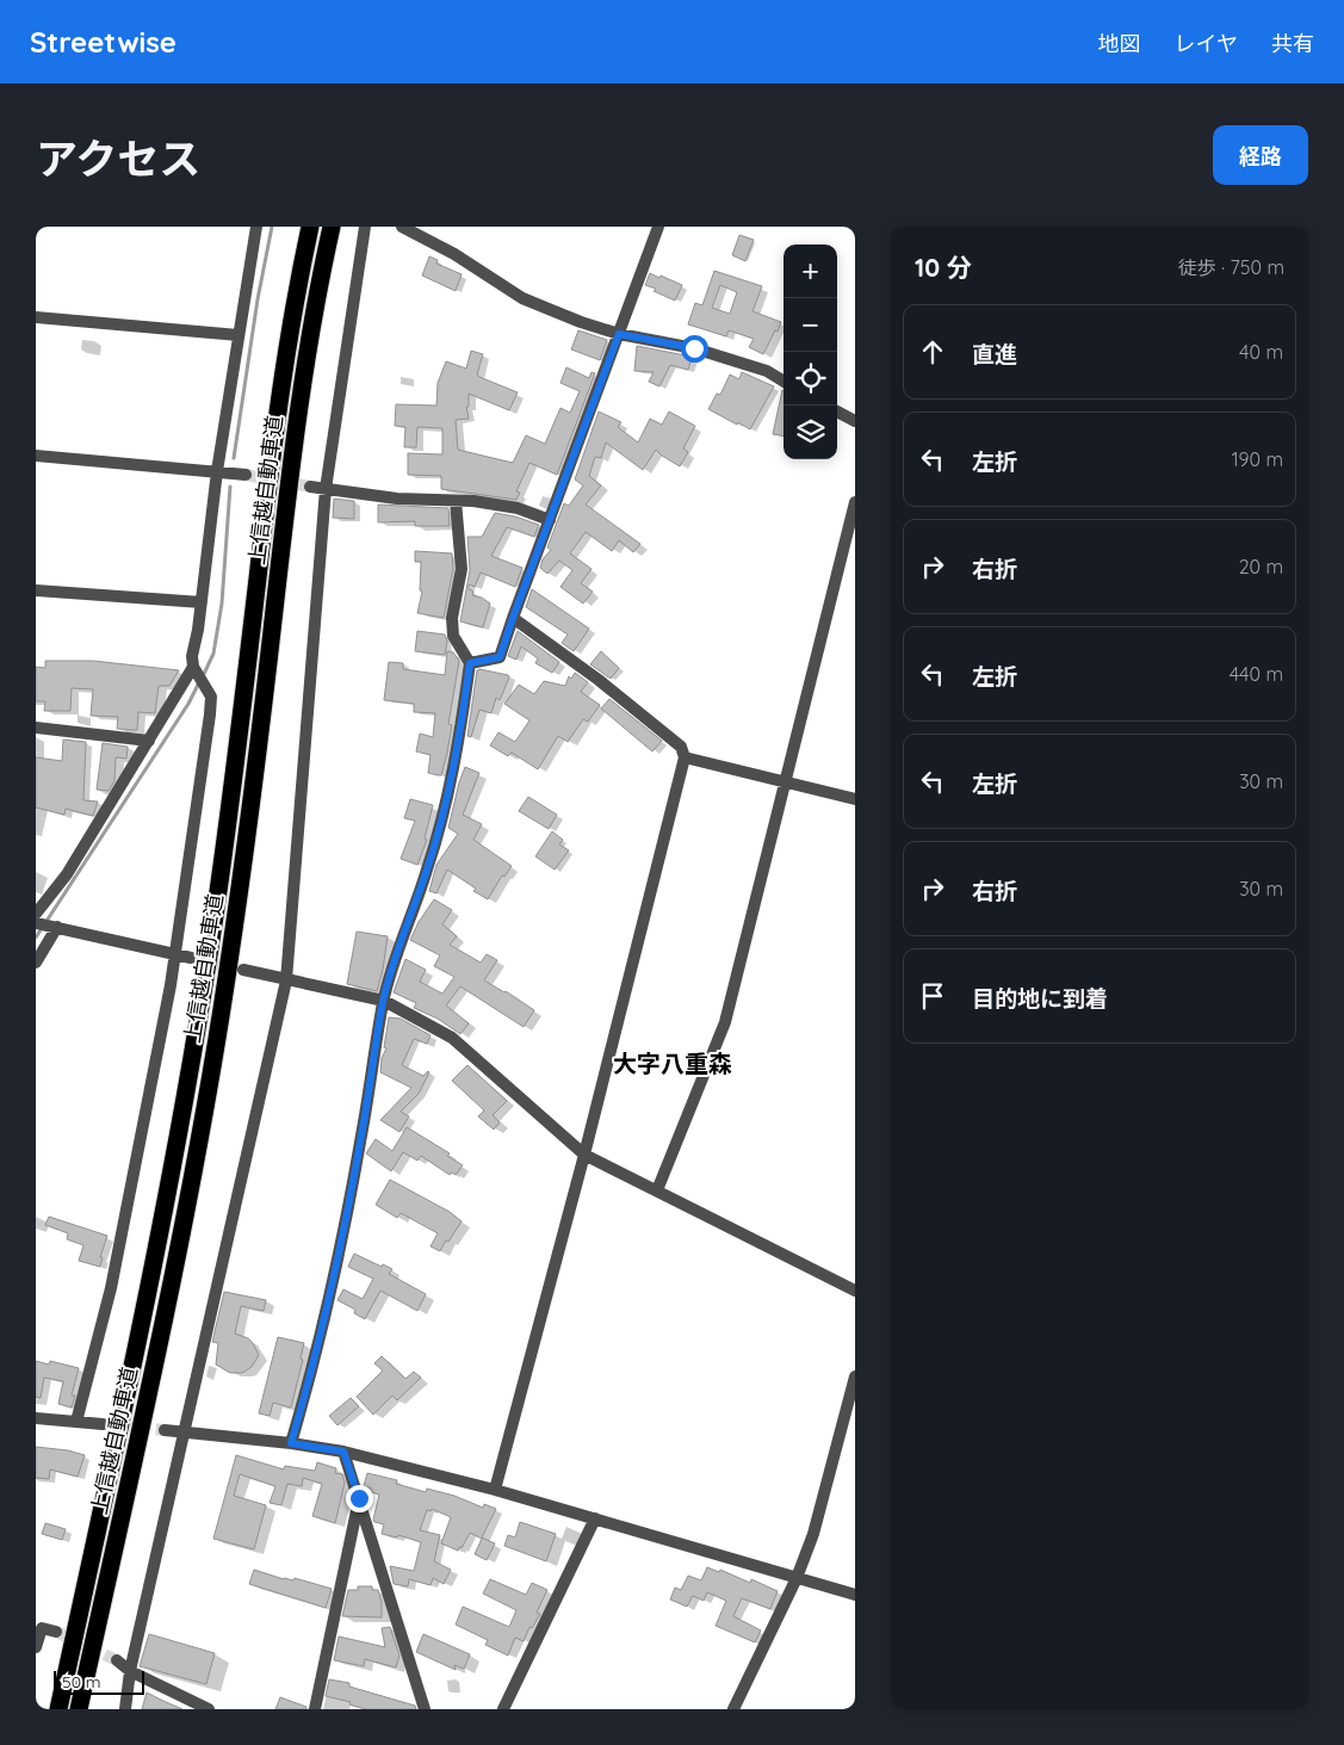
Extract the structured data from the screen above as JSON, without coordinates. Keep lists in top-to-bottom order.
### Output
{
  "streets": {
    "highway": ["上信越自動車道"]
  },
  "districts": ["大字八重森"],
  "scale_bar": "50 m",
  "page": {
    "header": "Streetwise",
    "nav": ["地図", "レイヤ", "共有"],
    "title": "アクセス",
    "buttons": "経路",
    "heading": ["10 分", "徒歩 · 750 m"],
    "map_buttons": ["+", "−"],
    "list": [
      ["直進", "40 m"],
      ["左折", "190 m"],
      ["右折", "20 m"],
      ["左折", "440 m"],
      ["左折", "30 m"],
      ["右折", "30 m"],
      "目的地に到着"
    ],
    "scale": "50 m"
  }
}
